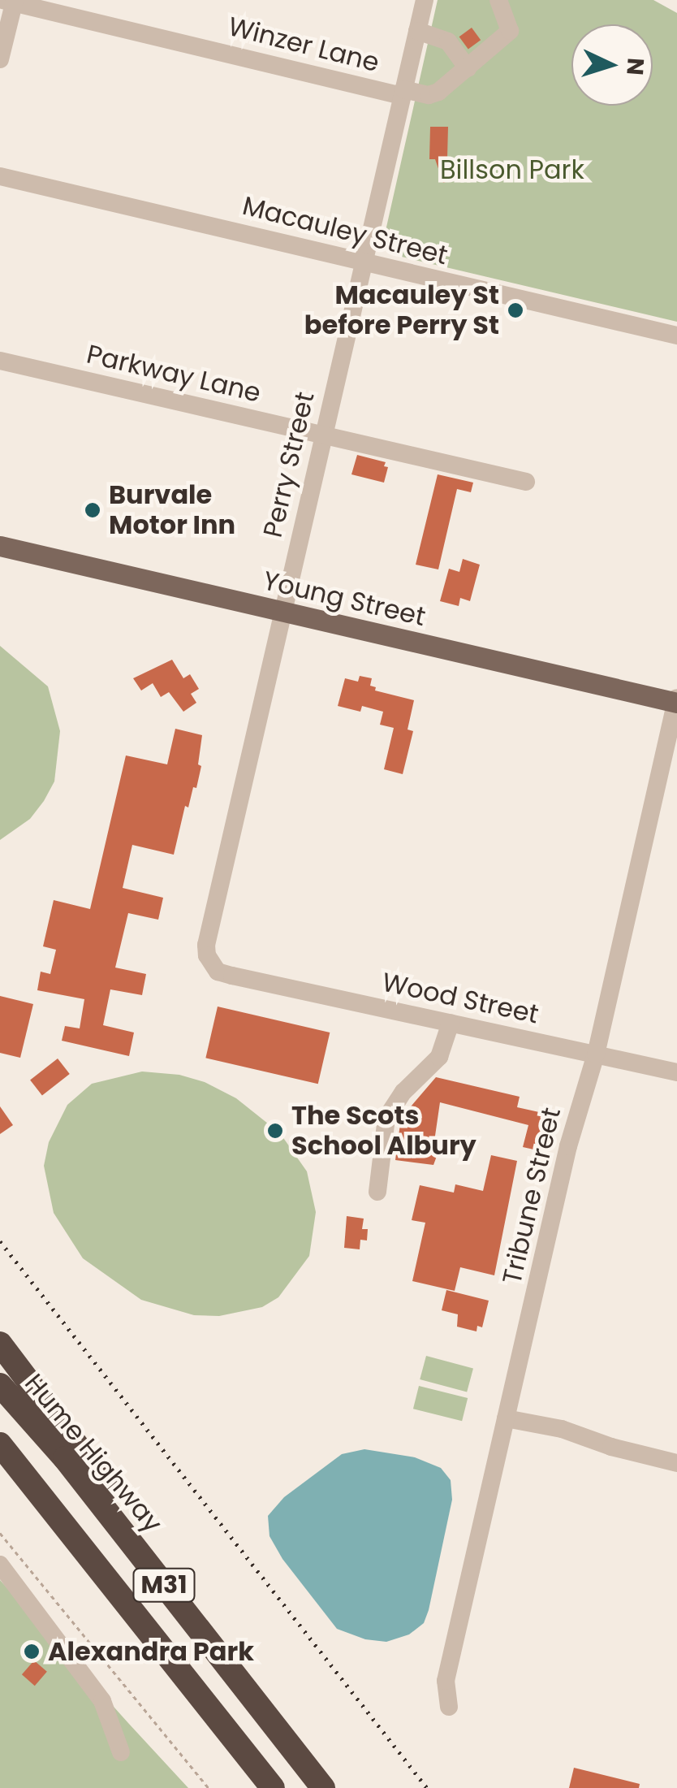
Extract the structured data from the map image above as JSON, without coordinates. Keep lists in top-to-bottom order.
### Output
{
  "streets": {
    "highway": ["Hume Highway", "M31"],
    "main road": ["Young Street"],
    "street": [
      "Winzer Lane",
      "Macauley Street",
      "Parkway Lane",
      "Perry Street",
      "Wood Street",
      "Tribune Street"
    ]
  },
  "crossings": [
    ["Winzer Lane", "Perry Street"],
    ["Macauley Street", "Perry Street"],
    ["Parkway Lane", "Perry Street"],
    ["Perry Street", "Young Street"],
    ["Perry Street", "Wood Street"],
    ["Young Street", "Tribune Street"],
    ["Wood Street", "Tribune Street"]
  ],
  "parks": ["Billson Park"],
  "places": [
    "Macauley St before Perry St",
    "Burvale Motor Inn",
    "The Scots School Albury",
    "Alexandra Park"
  ],
  "north": "right"
}
